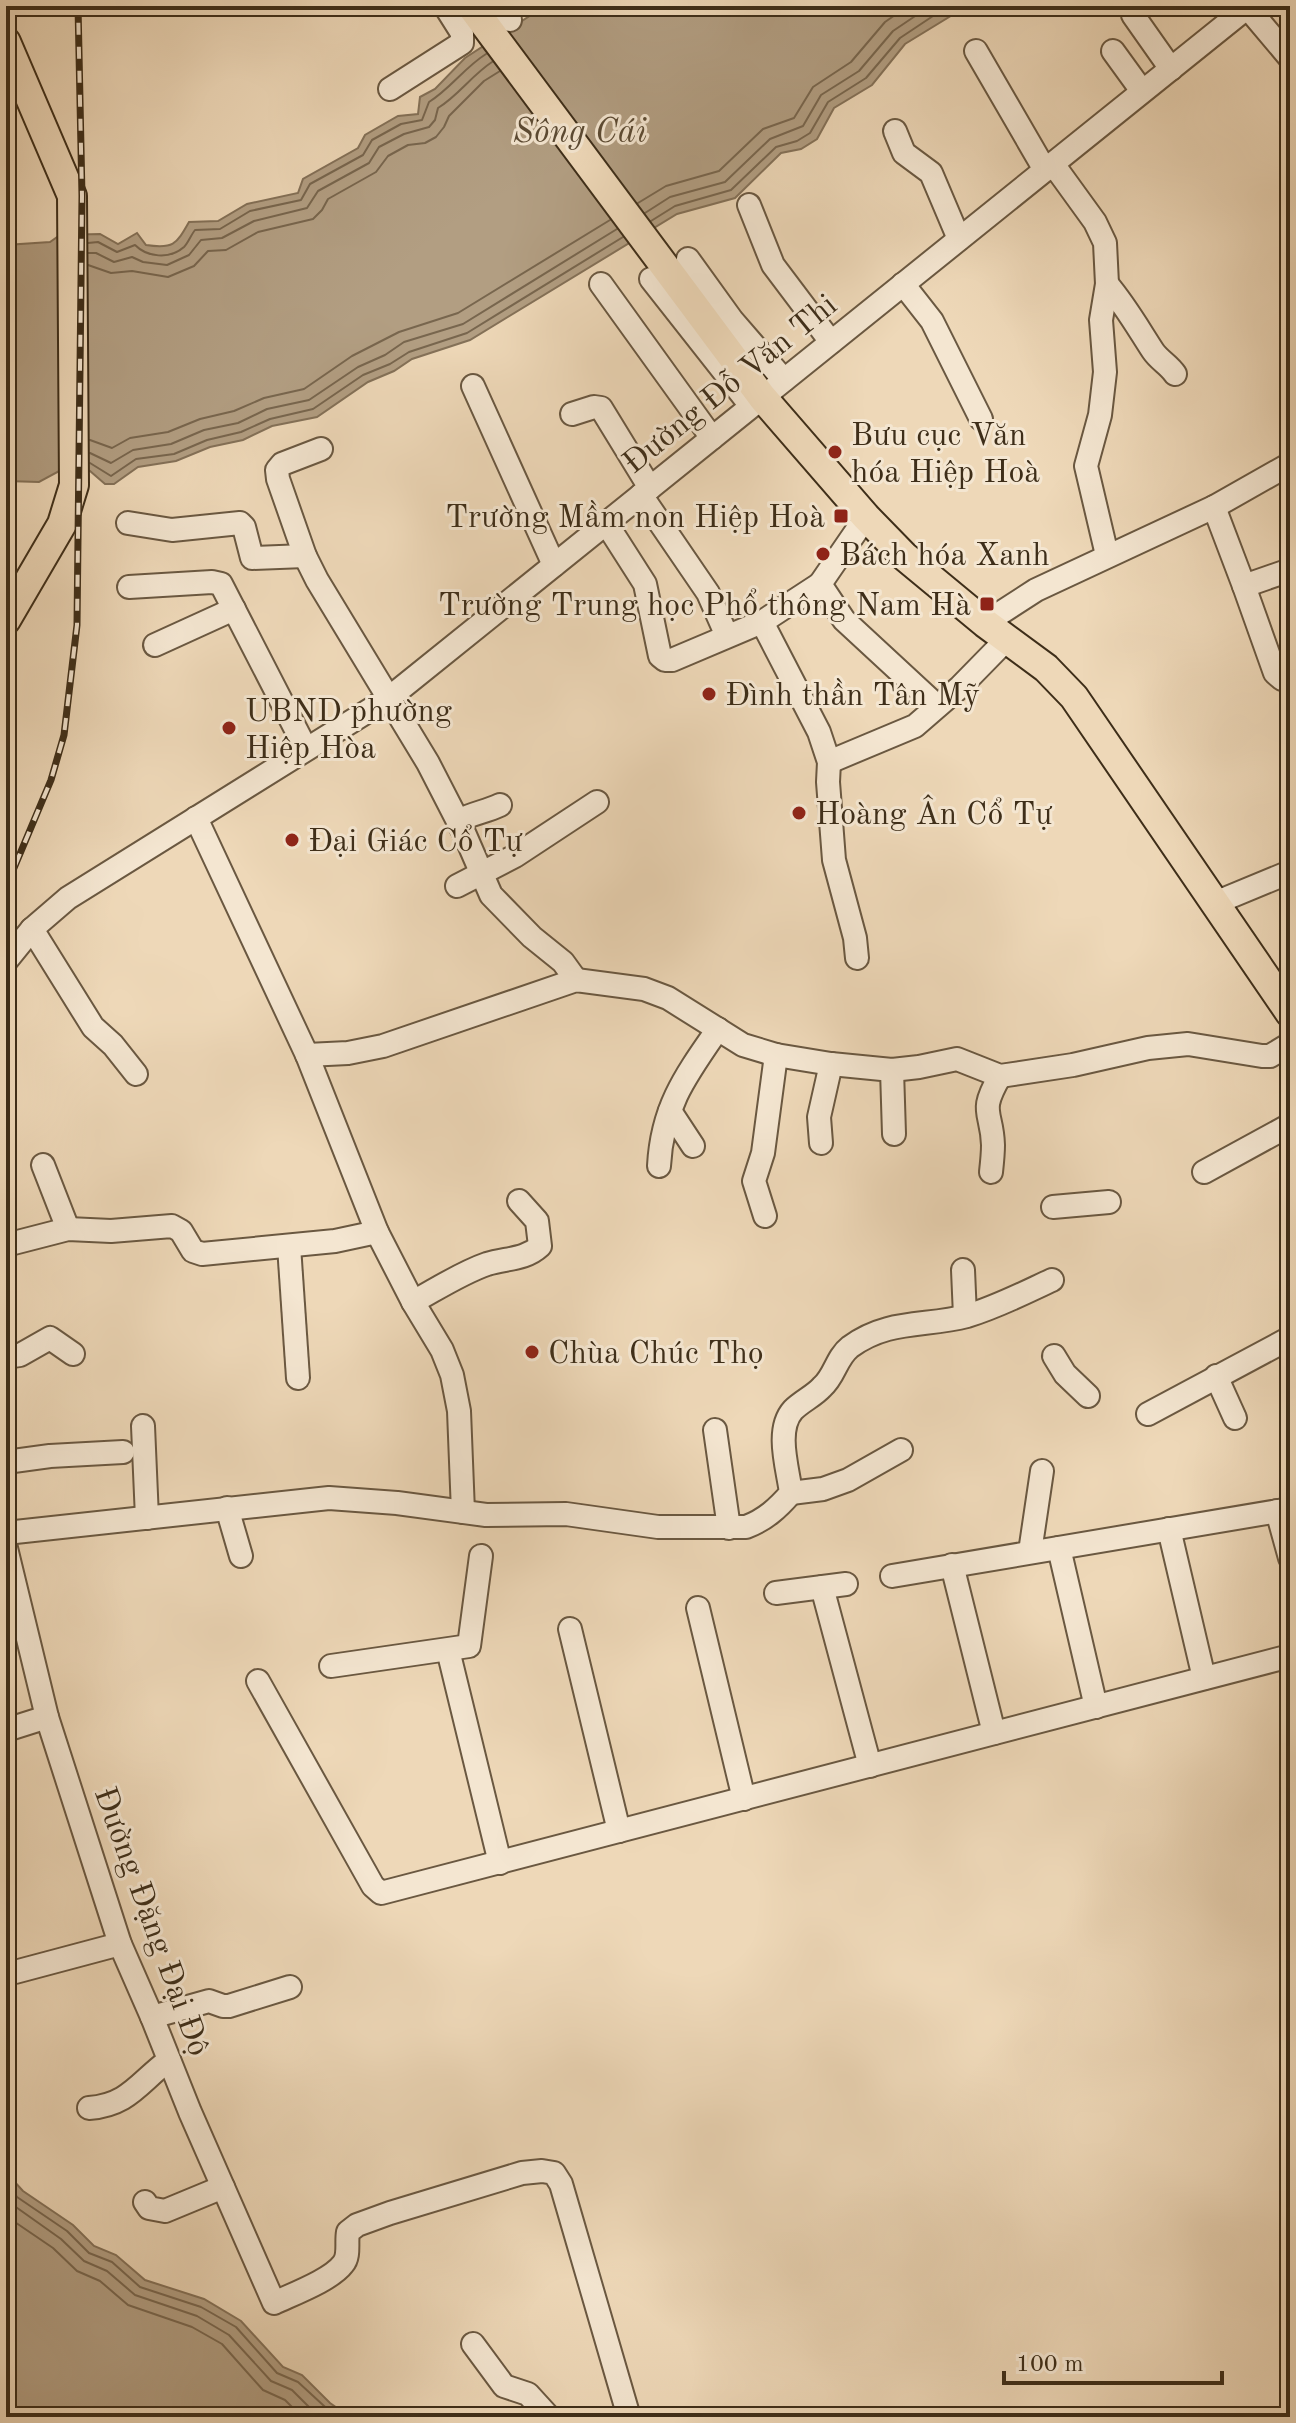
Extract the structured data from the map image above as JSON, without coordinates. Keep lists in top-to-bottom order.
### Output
{
  "streets": {
    "street": ["Đường Đỗ Văn Thi", "Đường Đặng Đại Độ"]
  },
  "water": ["Sông Cái"],
  "places": {
    "other": [
      "Bưu cục Văn hóa Hiệp Hoà",
      "Bách hóa Xanh",
      "Đình thần Tân Mỹ",
      "UBND phường Hiệp Hòa",
      "Hoàng Ân Cổ Tự",
      "Đại Giác Cổ Tự",
      "Chùa Chúc Thọ"
    ],
    "transit": ["Trường Mầm non Hiệp Hoà", "Trường Trung học Phổ thông Nam Hà"]
  },
  "scale_bar": "100 m"
}
